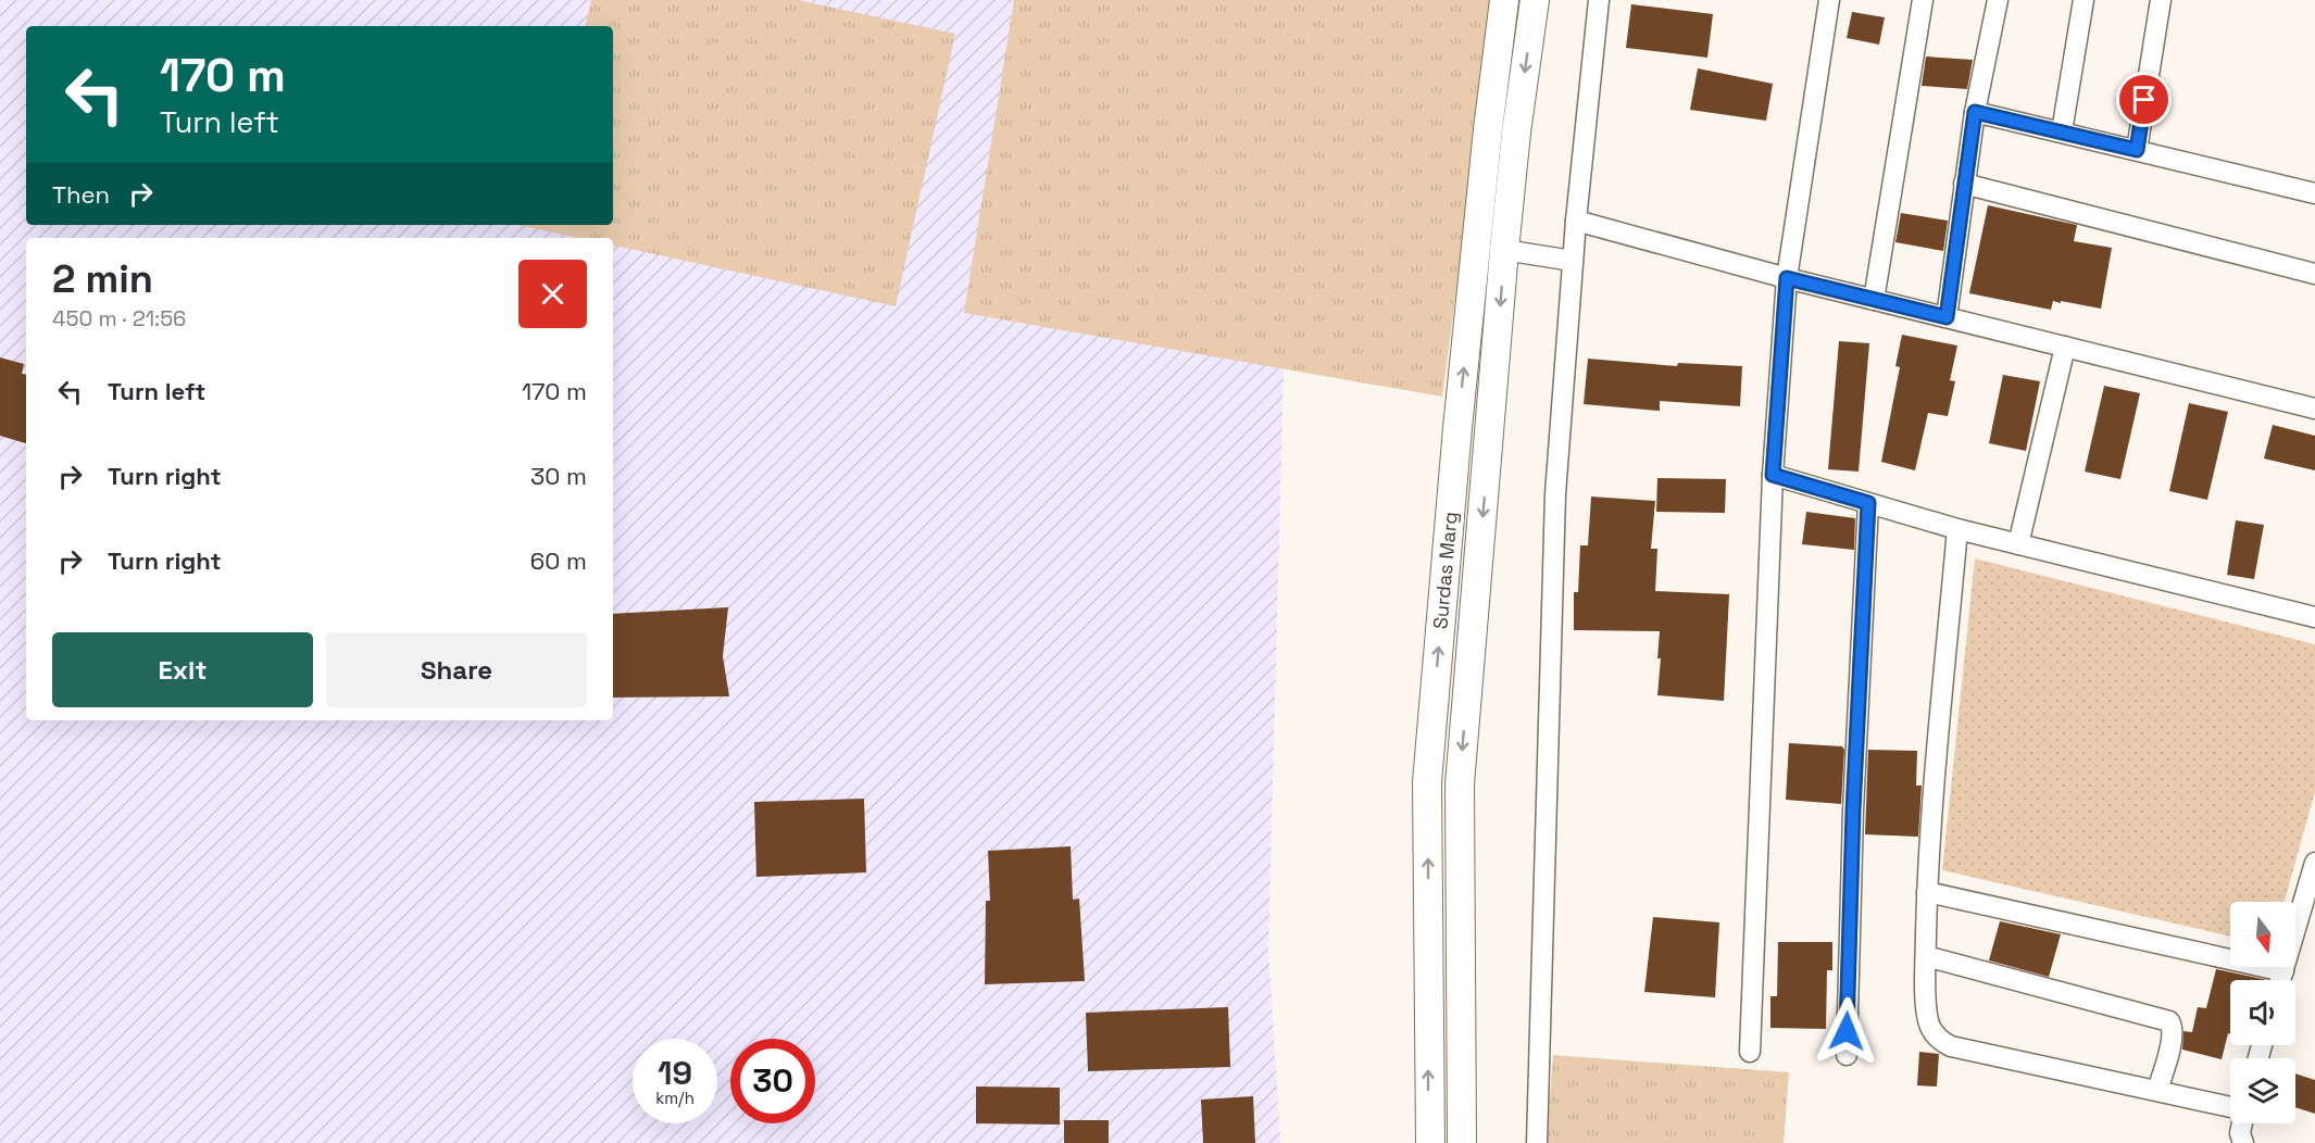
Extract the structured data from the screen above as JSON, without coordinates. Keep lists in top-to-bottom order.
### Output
{
  "streets": {
    "main road": ["Surdas Marg"]
  },
  "north": "bottom",
  "page": {
    "turn": ["170 m", "Turn left"],
    "then": "Then",
    "heading": ["2 min", "450 m · 21:56"],
    "list": [
      {
        "name": "Turn left",
        "value": "170 m"
      },
      {
        "name": "Turn right",
        "value": "30 m"
      },
      {
        "name": "Turn right",
        "value": "60 m"
      }
    ],
    "buttons": ["Exit", "Share"],
    "speed": "19 km/h",
    "limit": "30"
  }
}
